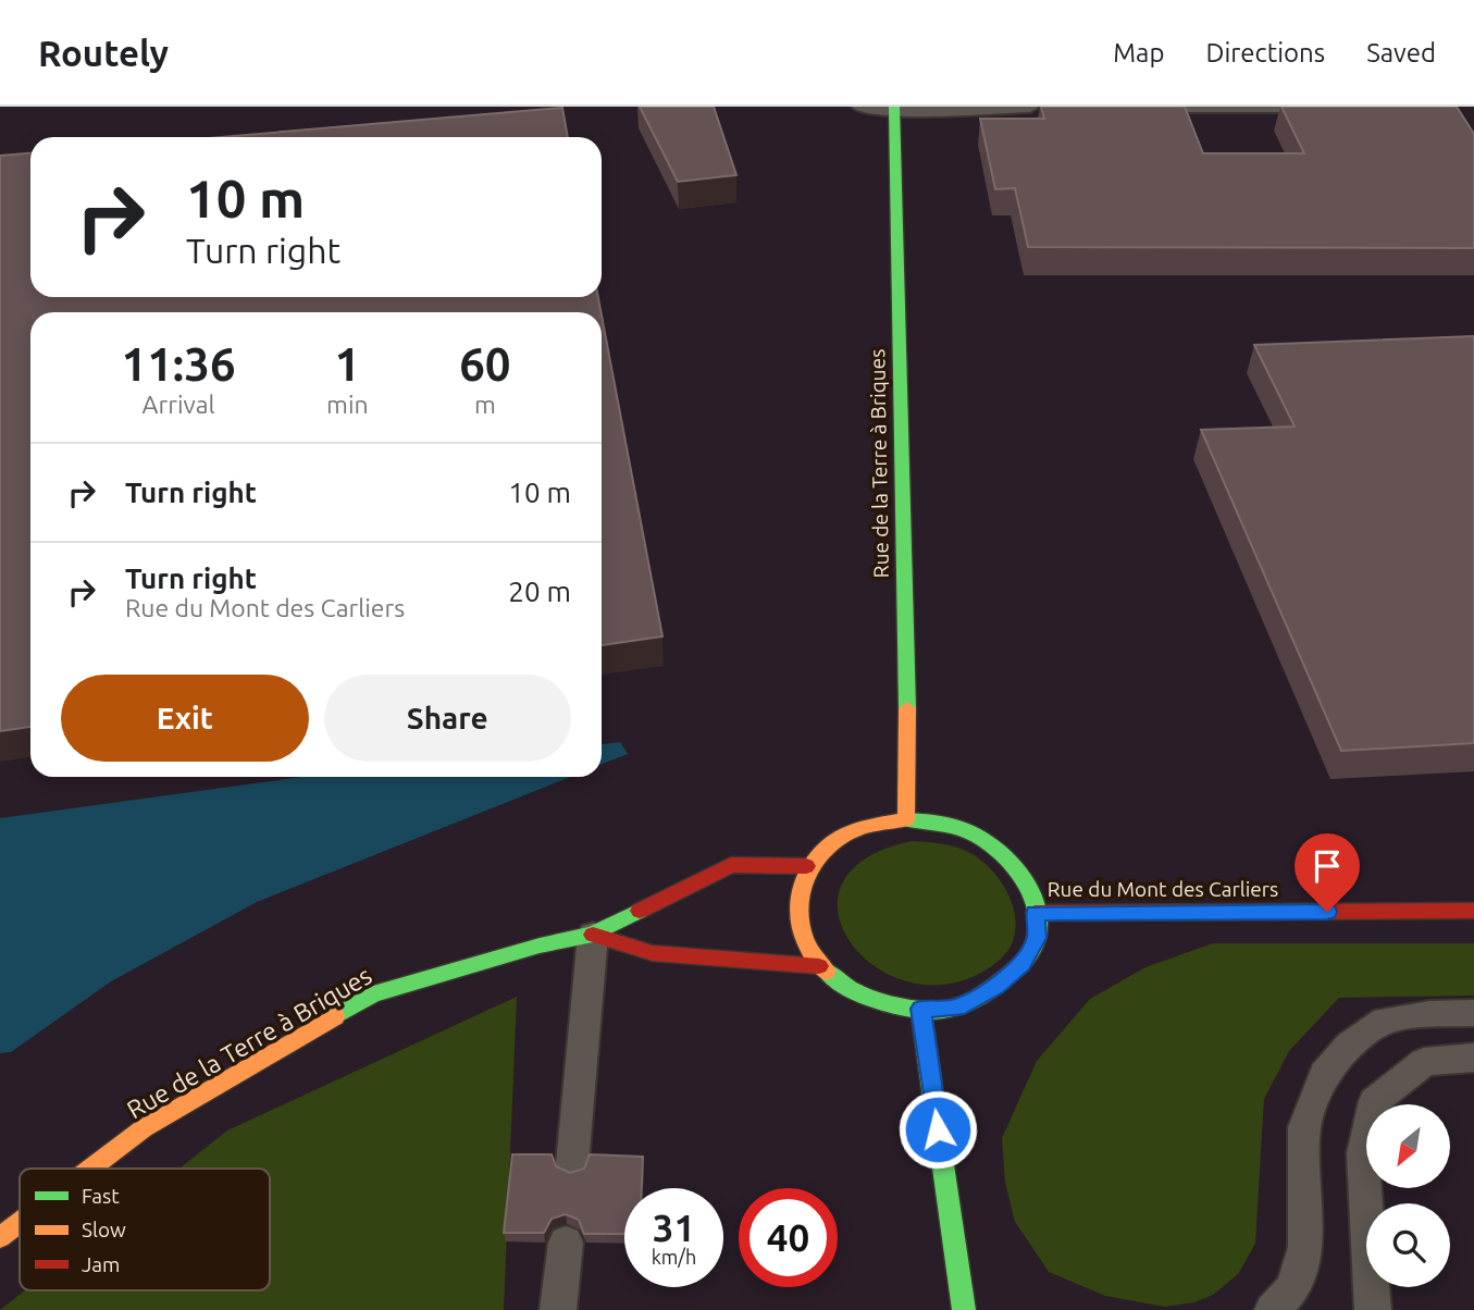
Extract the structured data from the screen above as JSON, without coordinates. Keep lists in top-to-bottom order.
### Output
{
  "streets": {
    "main road": ["Rue de la Terre à Briques", "Rue du Mont des Carliers"]
  },
  "crossings": [
    ["Rue de la Terre à Briques", "Rue du Mont des Carliers"]
  ],
  "legend": ["Fast", "Slow", "Jam"],
  "north": "bottom left",
  "page": {
    "header": "Routely",
    "nav": ["Map", "Directions", "Saved"],
    "turn": ["10 m", "Turn right"],
    "eta": [
      "11:36",
      "Arrival",
      "1",
      "min",
      "60",
      "m"
    ],
    "list": [
      {
        "name": "Turn right",
        "value": "10 m"
      },
      {
        "name": "Turn right",
        "note": "Rue du Mont des Carliers",
        "value": "20 m"
      }
    ],
    "buttons": ["Exit", "Share"],
    "speed": "31 km/h",
    "limit": "40"
  }
}
